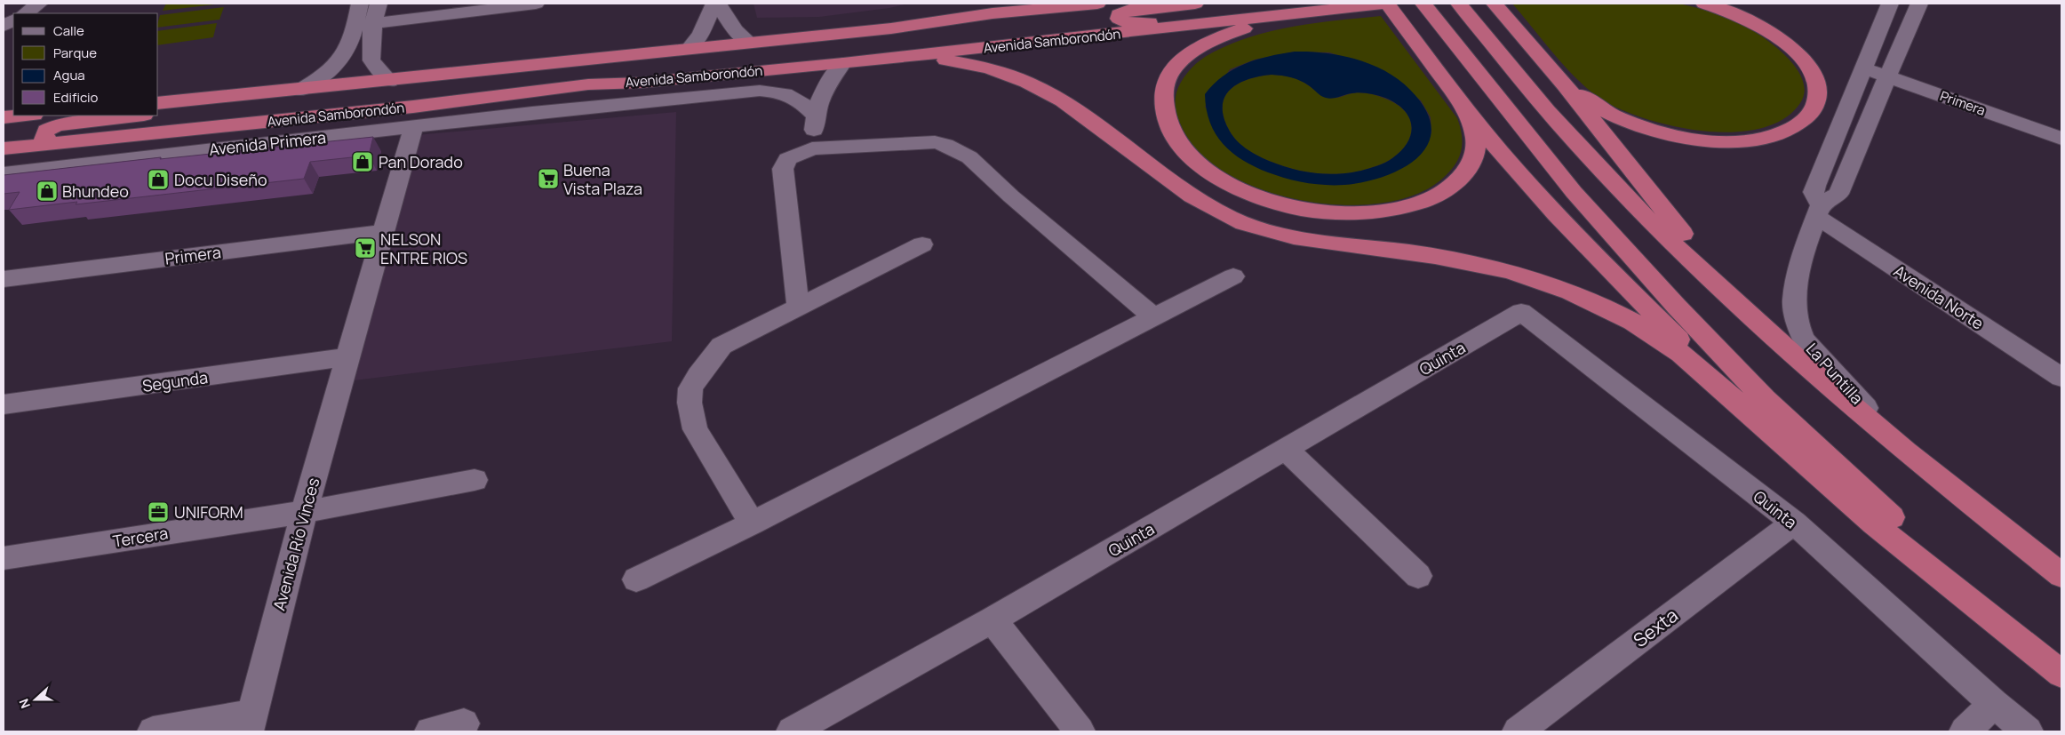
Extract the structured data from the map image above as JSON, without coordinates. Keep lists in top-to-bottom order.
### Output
{
  "streets": {
    "highway": ["Avenida Samborondón"],
    "street": [
      "Primera",
      "Avenida Primera",
      "Avenida Norte",
      "Quinta",
      "La Puntilla",
      "Segunda",
      "Tercera",
      "Avenida Río Vinces",
      "Sexta"
    ]
  },
  "crossings": [
    ["Primera", "Avenida Río Vinces"],
    ["Avenida Primera", "Avenida Río Vinces"],
    ["Avenida Norte", "La Puntilla"],
    ["Quinta", "Sexta"],
    ["Segunda", "Avenida Río Vinces"],
    ["Tercera", "Avenida Río Vinces"]
  ],
  "places": {
    "shop": ["Pan Dorado", "Docu Diseño", "Bhundeo"],
    "supermarket": ["Buena Vista Plaza", "NELSON ENTRE RIOS"],
    "office": ["UNIFORM"]
  },
  "legend": [
    "Calle",
    "Parque",
    "Agua",
    "Edificio"
  ],
  "north": "left"
}
